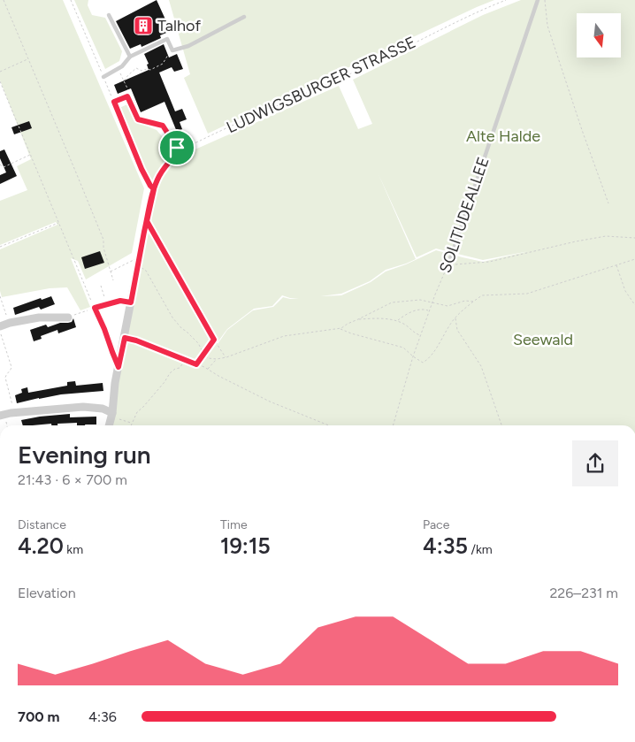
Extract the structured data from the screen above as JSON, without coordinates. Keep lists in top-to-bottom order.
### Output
{
  "streets": {
    "lane": ["SOLITUDEALLEE"],
    "path": ["LUDWIGSBURGER STRASSE"]
  },
  "parks": ["Alte Halde", "Seewald"],
  "places": {
    "building": ["Talhof"]
  },
  "north": "bottom",
  "page": {
    "heading": ["Evening run", "21:43 · 6 × 700 m"],
    "stats": [
      ["Distance", "4.20 km"],
      ["Time", "19:15"],
      ["Pace", "4:35 /km"]
    ],
    "chart": ["Elevation", "226–231 m"],
    "list": [
      {
        "name": "700 m",
        "note": "4:36"
      }
    ]
  }
}
